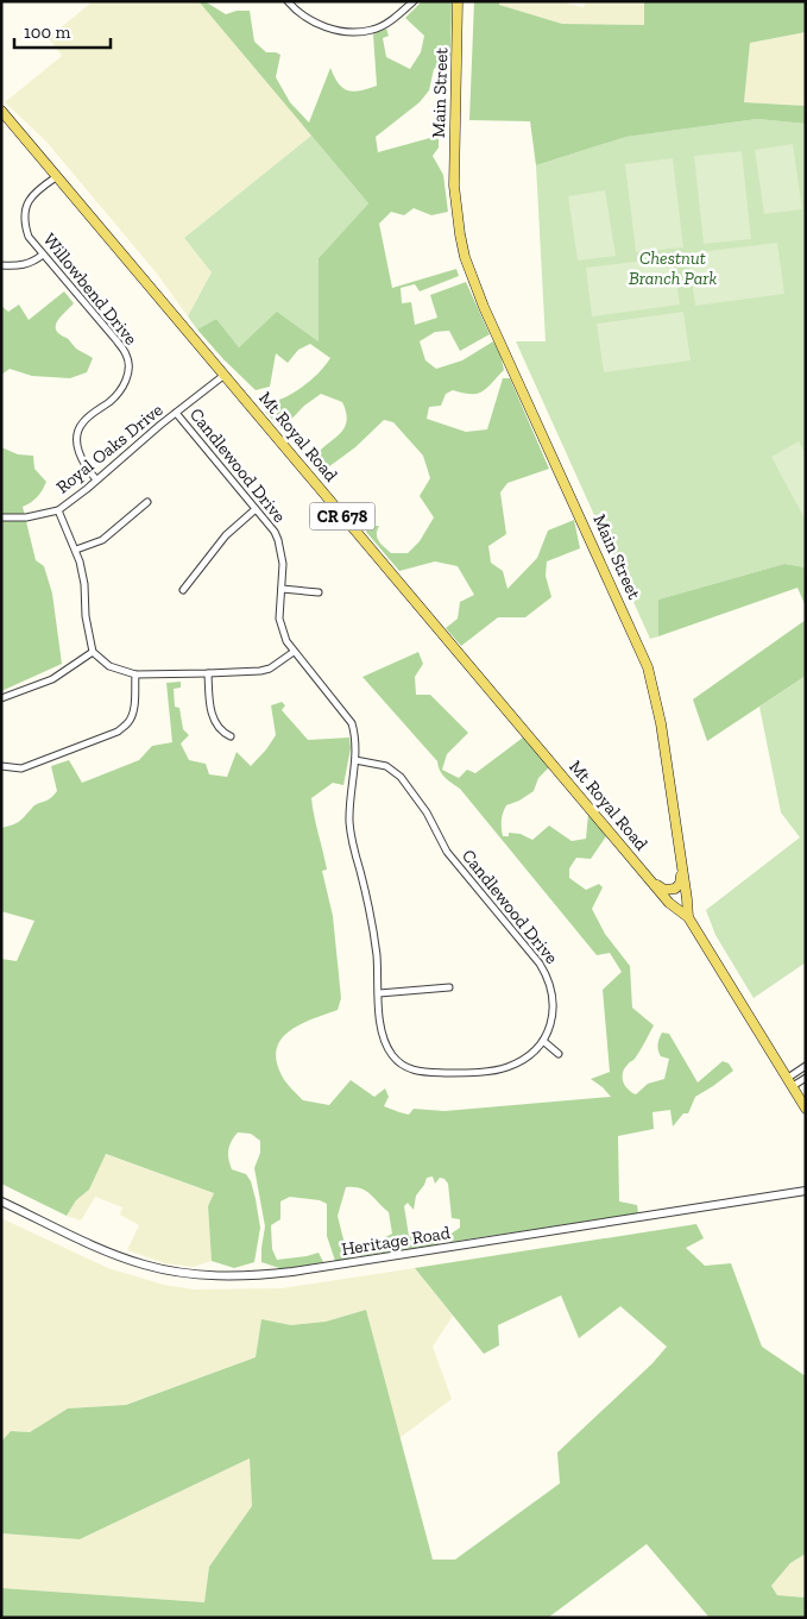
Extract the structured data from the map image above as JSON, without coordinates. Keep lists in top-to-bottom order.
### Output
{
  "streets": {
    "main road": ["Main Street", "Mt Royal Road", "CR 678"],
    "street": [
      "Willowbend Drive",
      "Royal Oaks Drive",
      "Candlewood Drive",
      "Heritage Road"
    ]
  },
  "crossings": [
    ["Main Street", "Mt Royal Road"],
    ["Willowbend Drive", "Mt Royal Road"],
    ["Willowbend Drive", "Royal Oaks Drive"],
    ["Mt Royal Road", "Royal Oaks Drive"],
    ["Royal Oaks Drive", "Candlewood Drive"]
  ],
  "parks": ["Chestnut Branch Park"],
  "scale_bar": "100 m"
}
